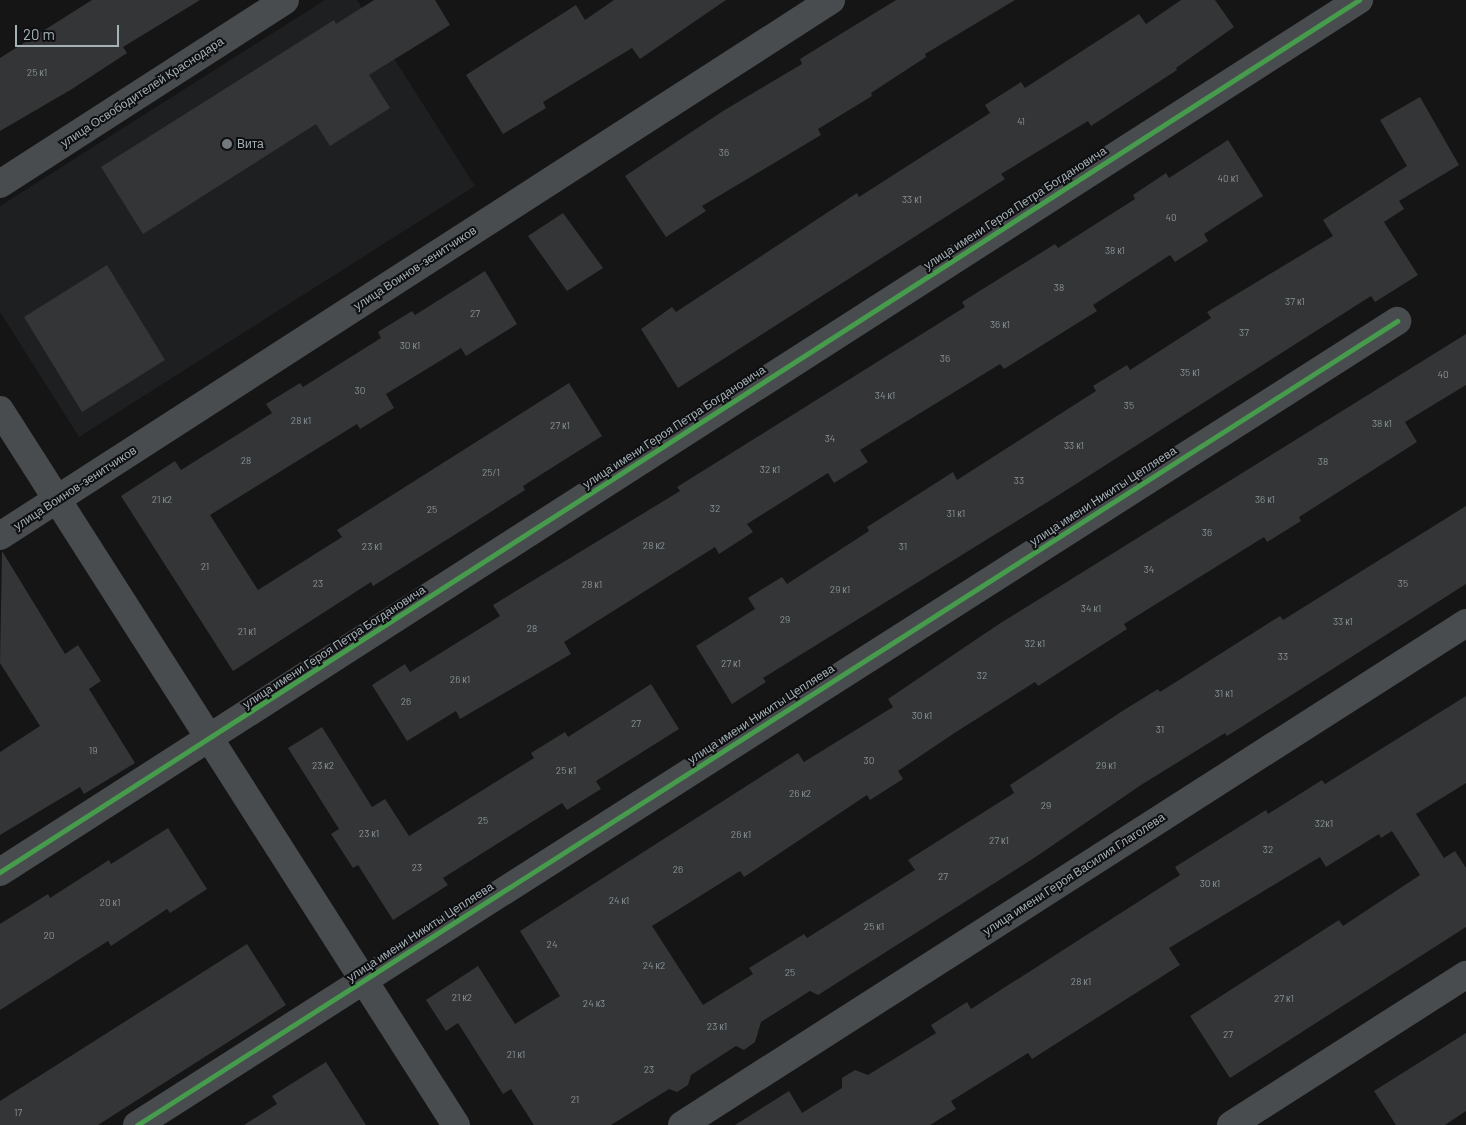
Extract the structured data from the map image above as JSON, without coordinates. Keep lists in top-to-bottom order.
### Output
{
  "streets": {
    "street": [
      "улица Освободителей Краснодара",
      "улица имени Героя Петра Богдановича",
      "улица Воинов-зенитчиков",
      "улица имени Никиты Цепляева",
      "улица имени Героя Василия Глаголева"
    ]
  },
  "places": ["Вита"],
  "house_numbers": [
    "25 к1",
    "41",
    "36",
    "40 к1",
    "33 к1",
    "40",
    "38 к1",
    "38",
    "37 к1",
    "27",
    "36 к1",
    "37",
    "30 к1",
    "36",
    "35 к1",
    "40",
    "30",
    "34 к1",
    "35",
    "28 к1",
    "38 к1",
    "27 к1",
    "34",
    "33 к1",
    "28",
    "38",
    "32 к1",
    "25/1",
    "33",
    "21 к2",
    "36 к1",
    "32",
    "25",
    "31 к1",
    "36",
    "28 к2",
    "23 к1",
    "31",
    "21",
    "34",
    "23",
    "35",
    "28 к1",
    "29 к1",
    "34 к1",
    "29",
    "33 к1",
    "28",
    "21 к1",
    "32 к1",
    "33",
    "27 к1",
    "32",
    "26 к1",
    "31 к1",
    "26",
    "30 к1",
    "27",
    "31",
    "19",
    "30",
    "23 к2",
    "29 к1",
    "25 к1",
    "26 к2",
    "29",
    "25",
    "32к1",
    "23 к1",
    "26 к1",
    "27 к1",
    "32",
    "23",
    "26",
    "27",
    "30 к1",
    "24 к1",
    "20 к1",
    "25 к1",
    "20",
    "24",
    "24 к2",
    "25",
    "28 к1",
    "21 к2",
    "27 к1",
    "24 к3",
    "23 к1",
    "27",
    "21 к1",
    "23",
    "21",
    "17"
  ],
  "scale_bar": "20 m"
}
